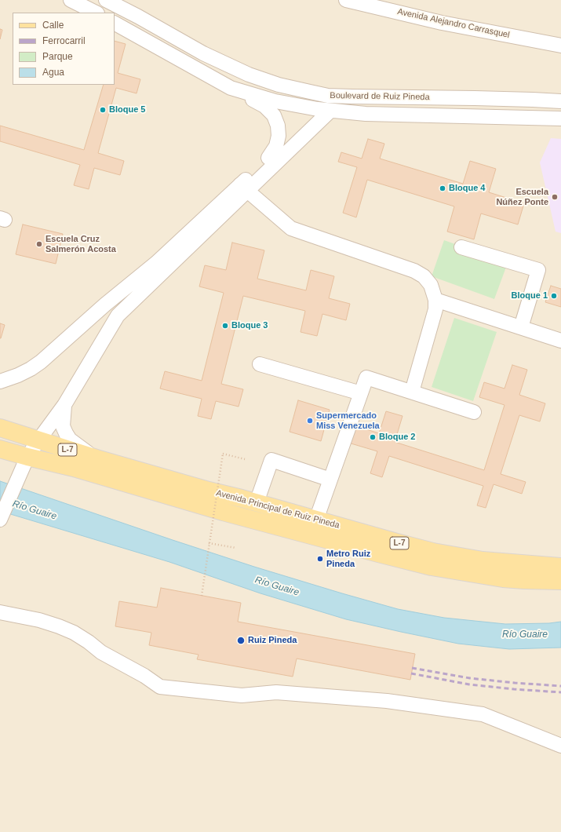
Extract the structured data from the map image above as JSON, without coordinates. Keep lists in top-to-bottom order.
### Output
{
  "streets": {
    "main road": ["L-7", "Avenida Principal de Ruiz Pineda"],
    "street": ["Avenida Alejandro Carrasquel", "Boulevard de Ruiz Pineda"]
  },
  "water": ["Río Guaire"],
  "places": [
    "Bloque 5",
    "Bloque 4",
    "Escuela Núñez Ponte",
    "Escuela Cruz Salmerón Acosta",
    "Bloque 1",
    "Bloque 3",
    "Supermercado Miss Venezuela",
    "Bloque 2",
    "Metro Ruiz Pineda",
    "Ruiz Pineda"
  ],
  "legend": [
    "Calle",
    "Ferrocarril",
    "Parque",
    "Agua"
  ]
}
